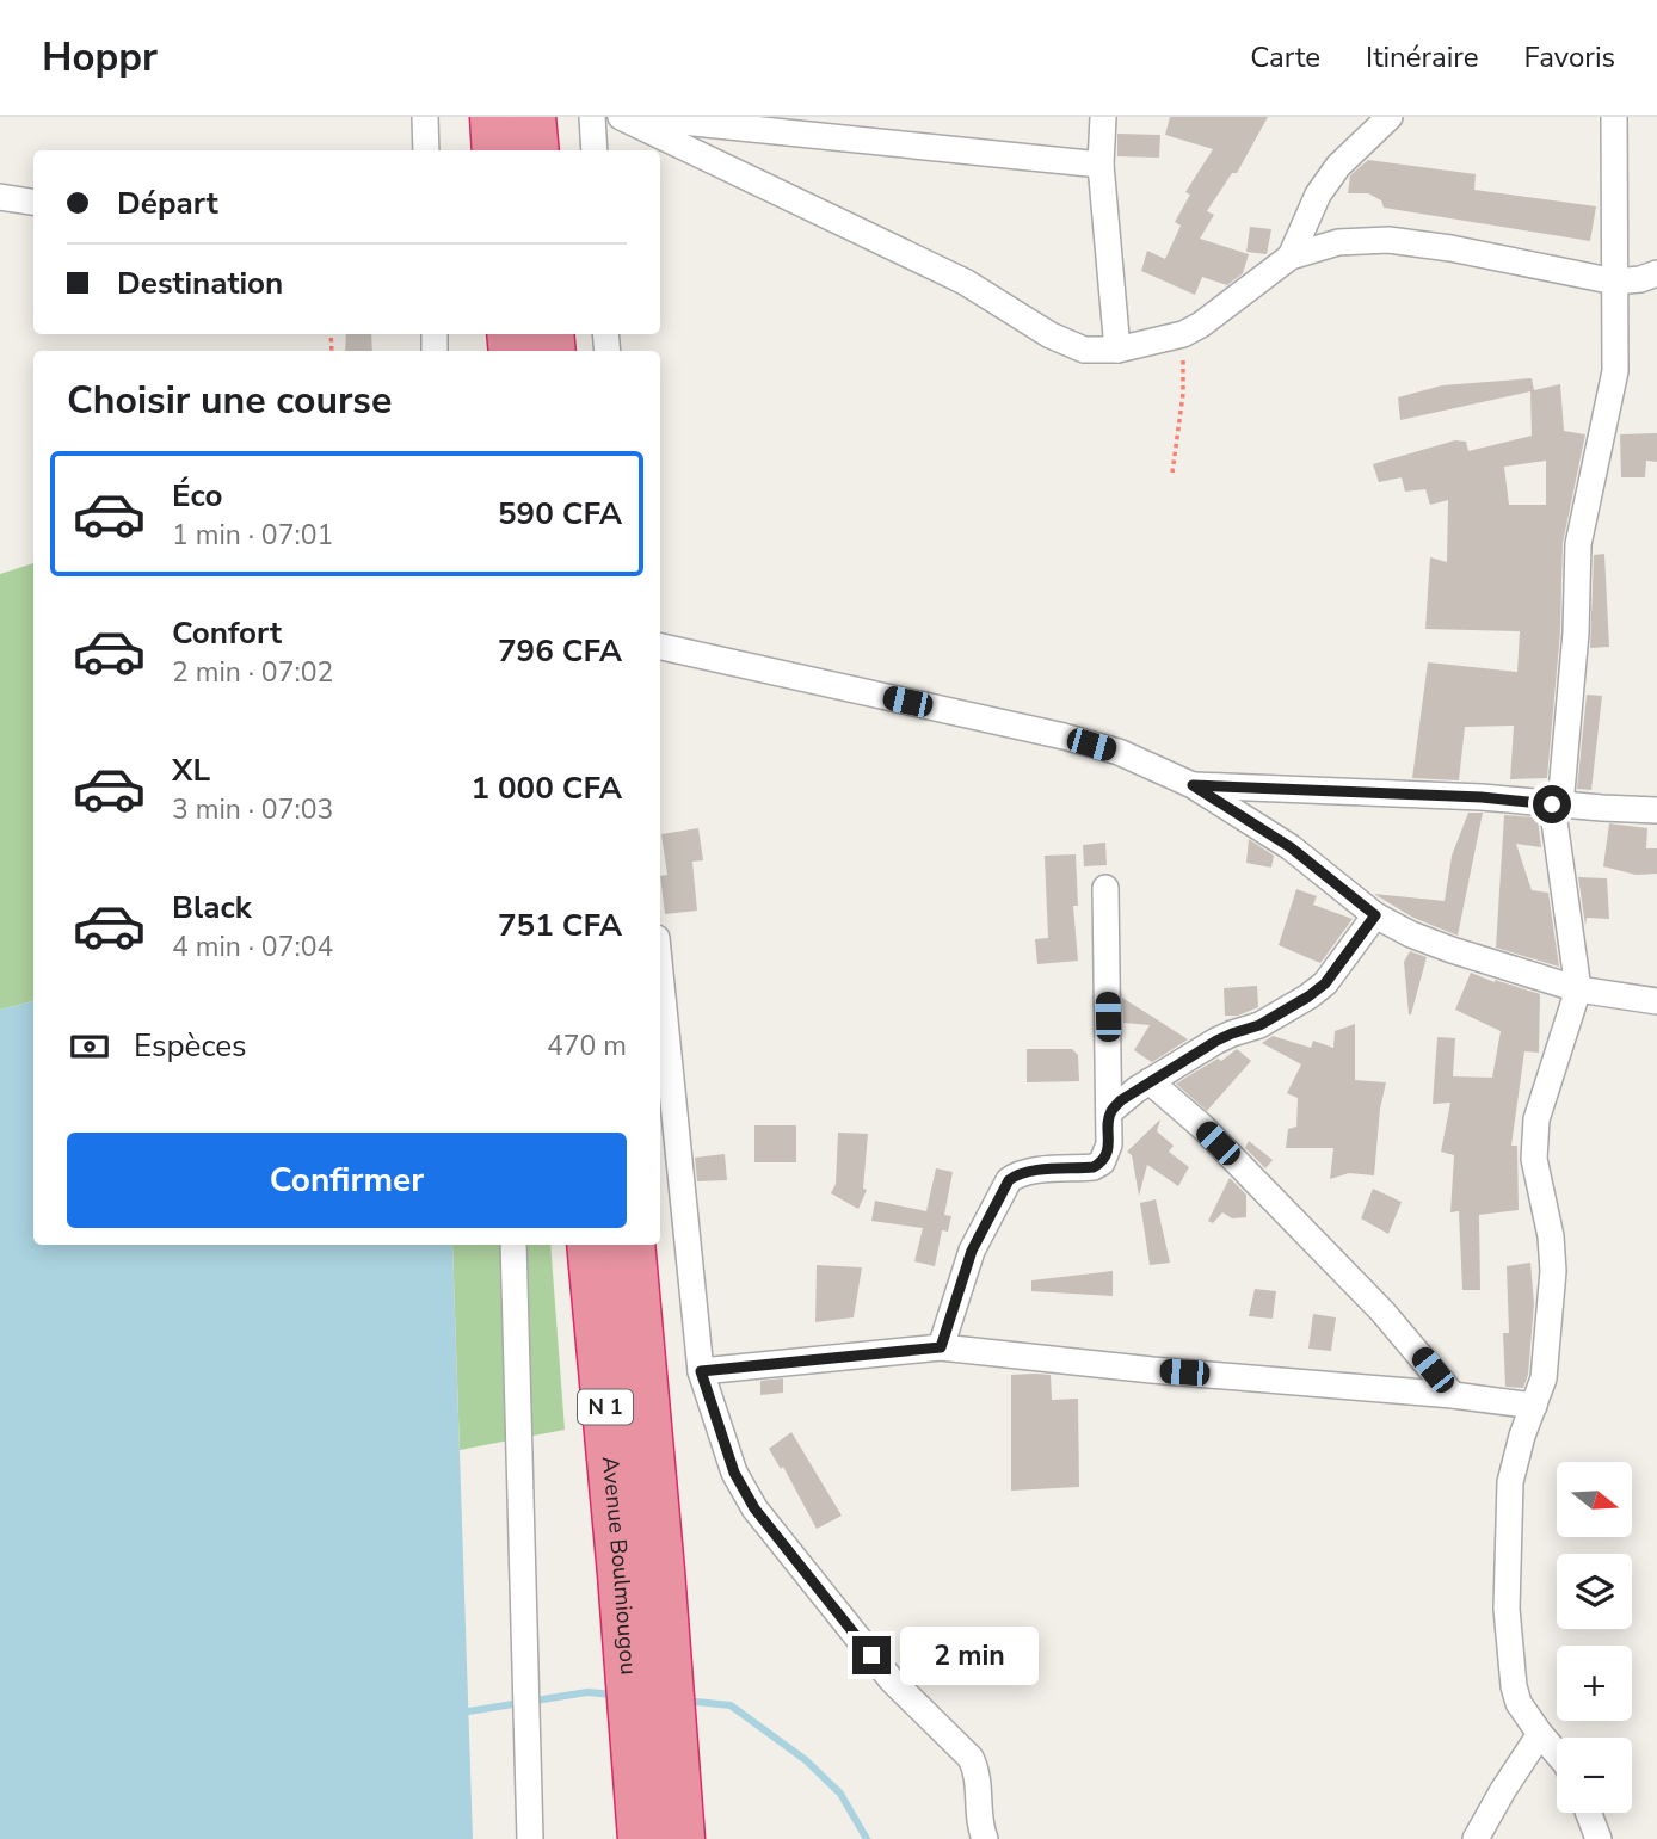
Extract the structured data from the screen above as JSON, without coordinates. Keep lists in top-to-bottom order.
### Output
{
  "streets": {
    "highway": ["N 1", "Avenue Boulmiougou"]
  },
  "north": "right",
  "page": {
    "header": "Hoppr",
    "nav": ["Carte", "Itinéraire", "Favoris"],
    "banner": ["Départ", "Destination"],
    "heading": "Choisir une course",
    "list": [
      {
        "name": "Éco",
        "note": "1 min · 07:01",
        "value": "590 CFA"
      },
      {
        "name": "Confort",
        "note": "2 min · 07:02",
        "value": "796 CFA"
      },
      {
        "name": "XL",
        "note": "3 min · 07:03",
        "value": "1 000 CFA"
      },
      {
        "name": "Black",
        "note": "4 min · 07:04",
        "value": "751 CFA"
      }
    ],
    "pay": ["Espèces", "470 m"],
    "buttons": "Confirmer",
    "map_buttons": ["+", "−"],
    "bubble": "2 min"
  }
}
